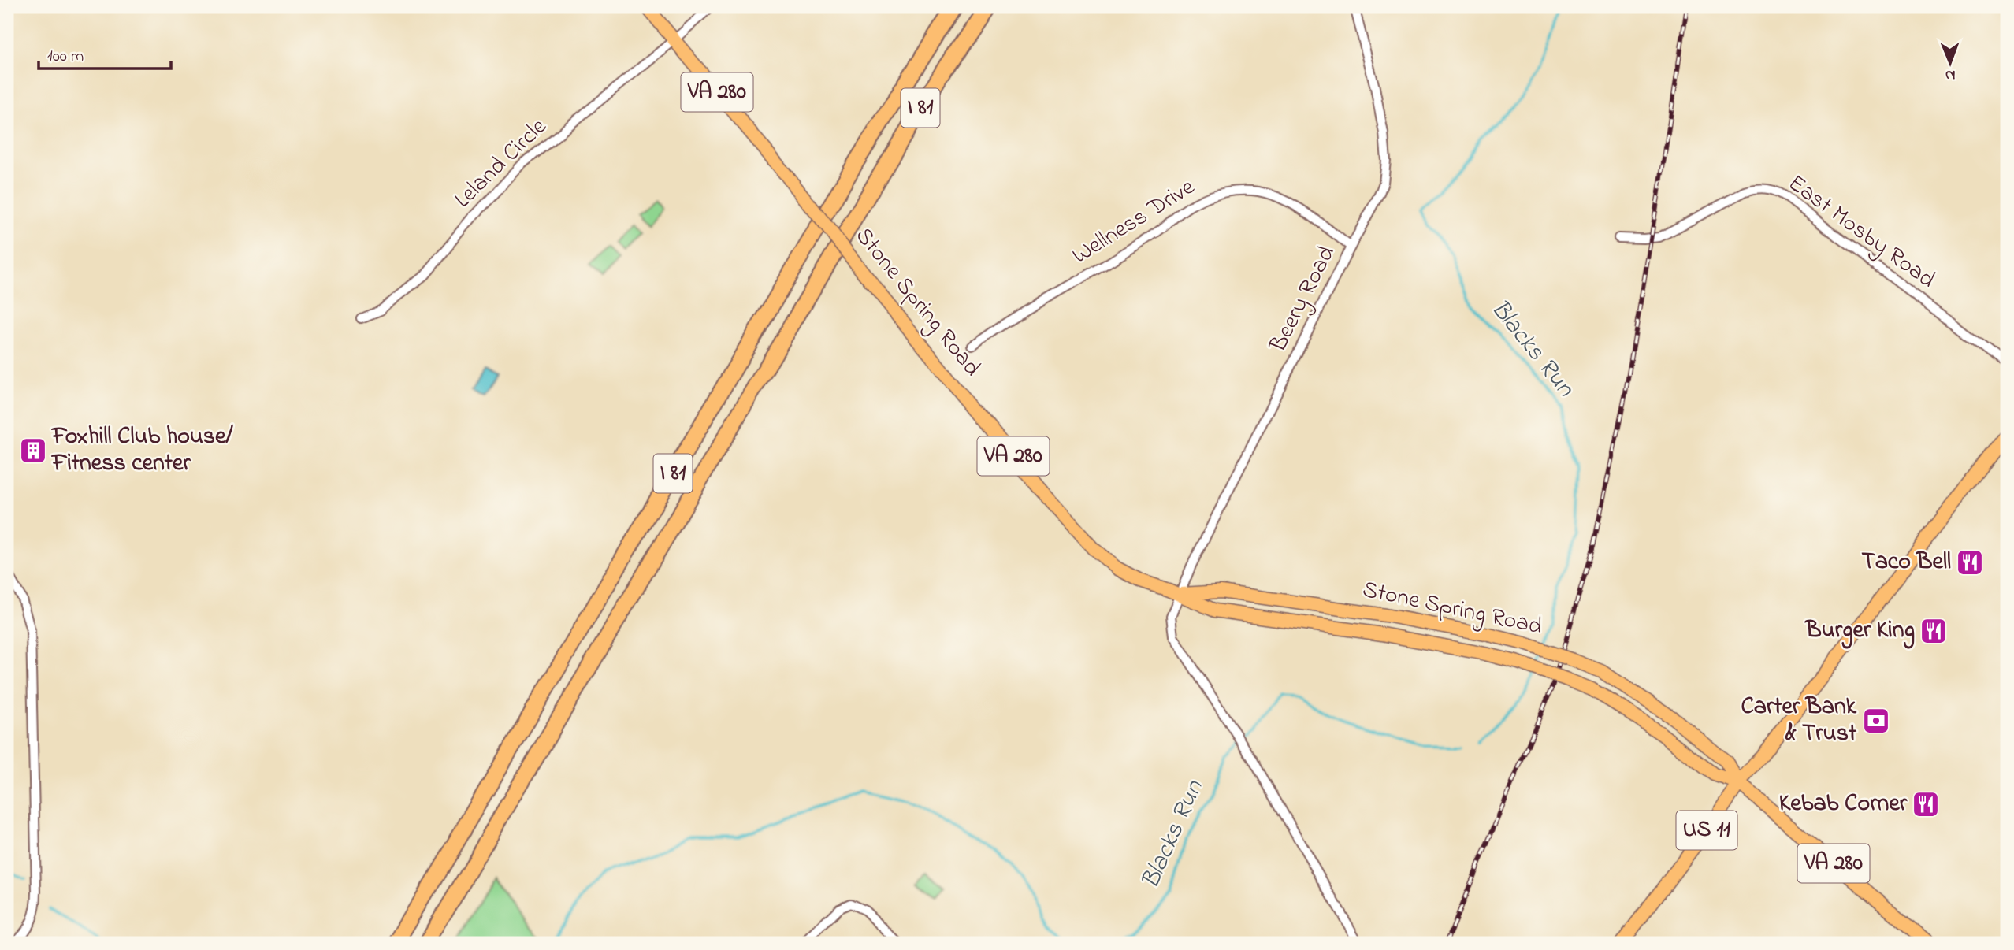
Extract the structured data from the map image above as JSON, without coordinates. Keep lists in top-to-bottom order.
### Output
{
  "streets": {
    "highway": ["I 81"],
    "main road": ["VA 280", "Stone Spring Road", "US 11"],
    "street": [
      "Leland Circle",
      "Wellness Drive",
      "East Mosby Road",
      "Beery Road"
    ]
  },
  "crossings": [
    ["Leland Circle", "Stone Spring Road"],
    ["Wellness Drive", "Beery Road"],
    ["Beery Road", "Stone Spring Road"],
    ["Stone Spring Road", "US 11"]
  ],
  "water": ["Blacks Run"],
  "places": {
    "building": ["Foxhill Club house/ Fitness center"],
    "restaurant": ["Taco Bell", "Burger King", "Kebab Corner"],
    "bank": ["Carter Bank & Trust"]
  },
  "scale_bar": "100 m",
  "north": "bottom"
}
